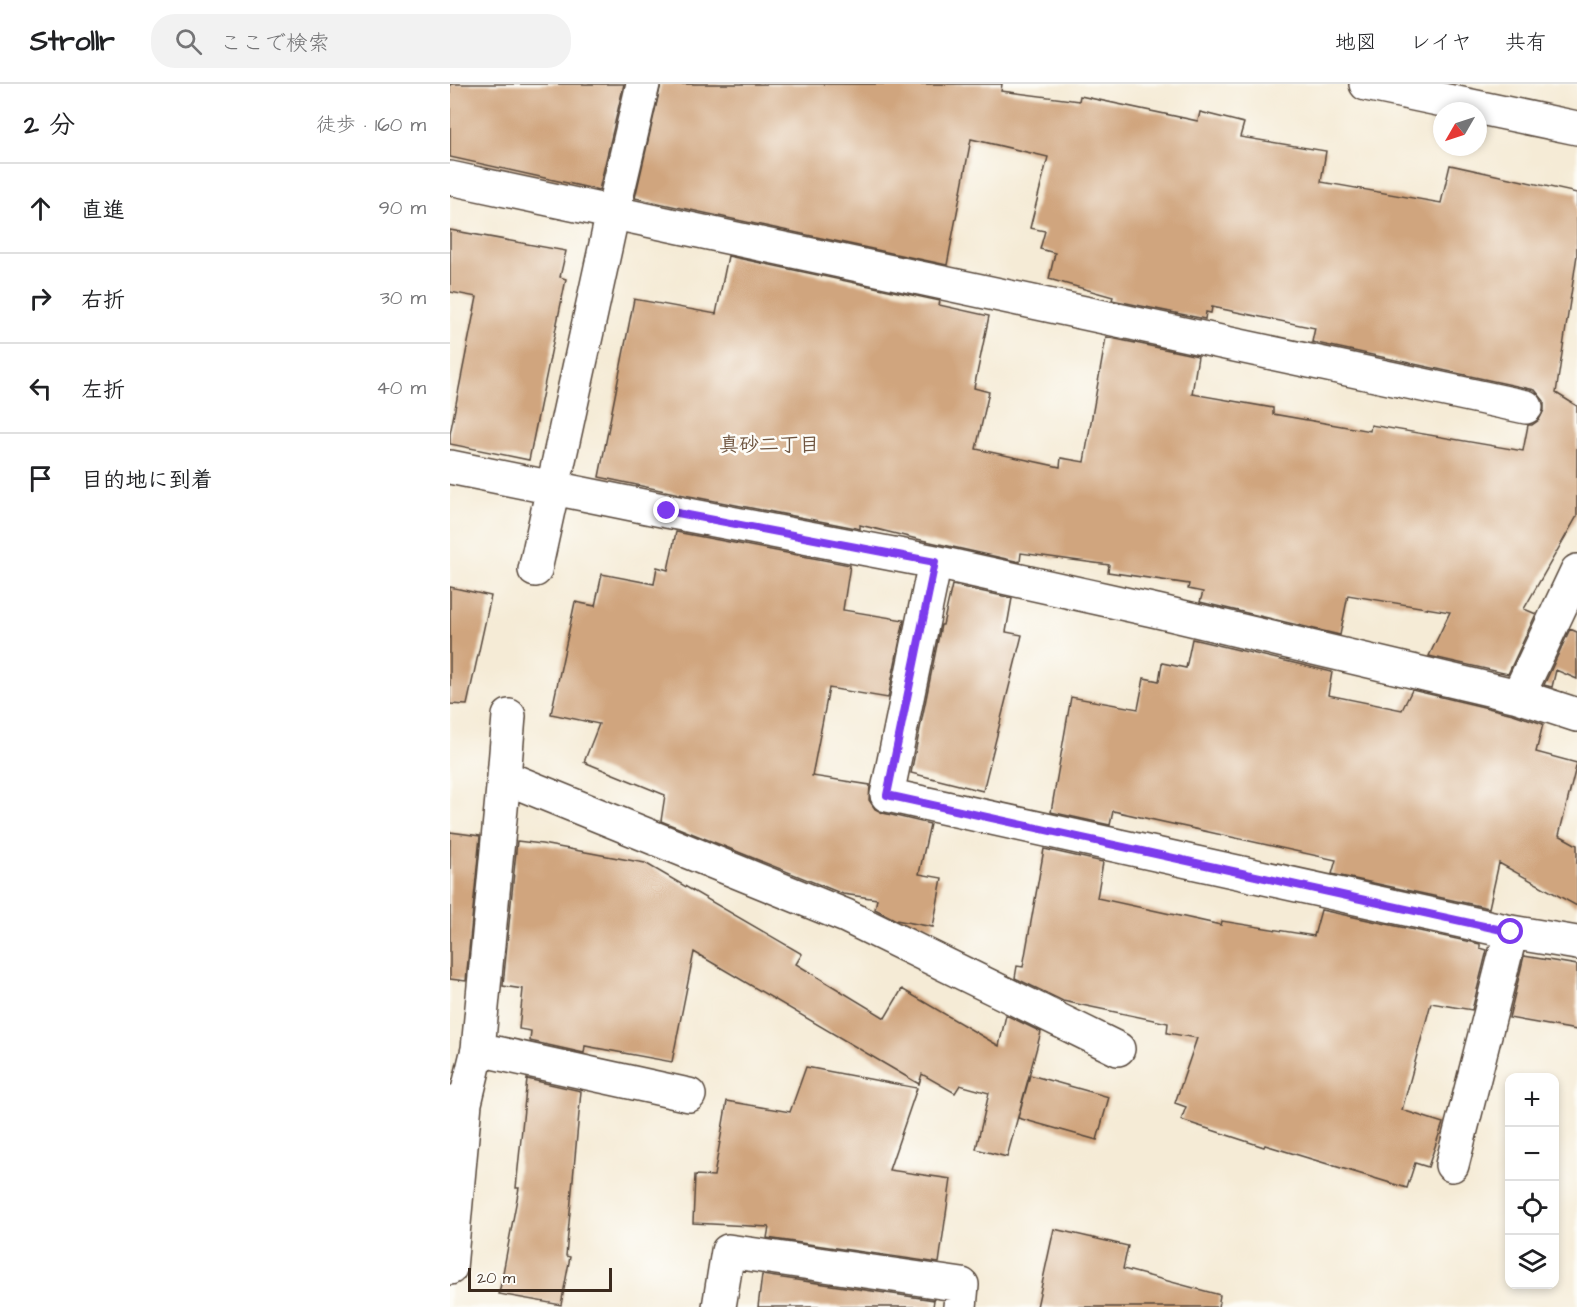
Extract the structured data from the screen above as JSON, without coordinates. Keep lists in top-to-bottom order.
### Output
{
  "districts": ["真砂二丁目"],
  "scale_bar": "20 m",
  "north": "bottom left",
  "page": {
    "header": "Strollr",
    "search": "ここで検索",
    "nav": ["地図", "レイヤ", "共有"],
    "heading": ["2 分", "徒歩 · 160 m"],
    "list": [
      ["直進", "90 m"],
      ["右折", "30 m"],
      ["左折", "40 m"],
      "目的地に到着"
    ],
    "map_buttons": ["+", "−"],
    "scale": "20 m"
  }
}
